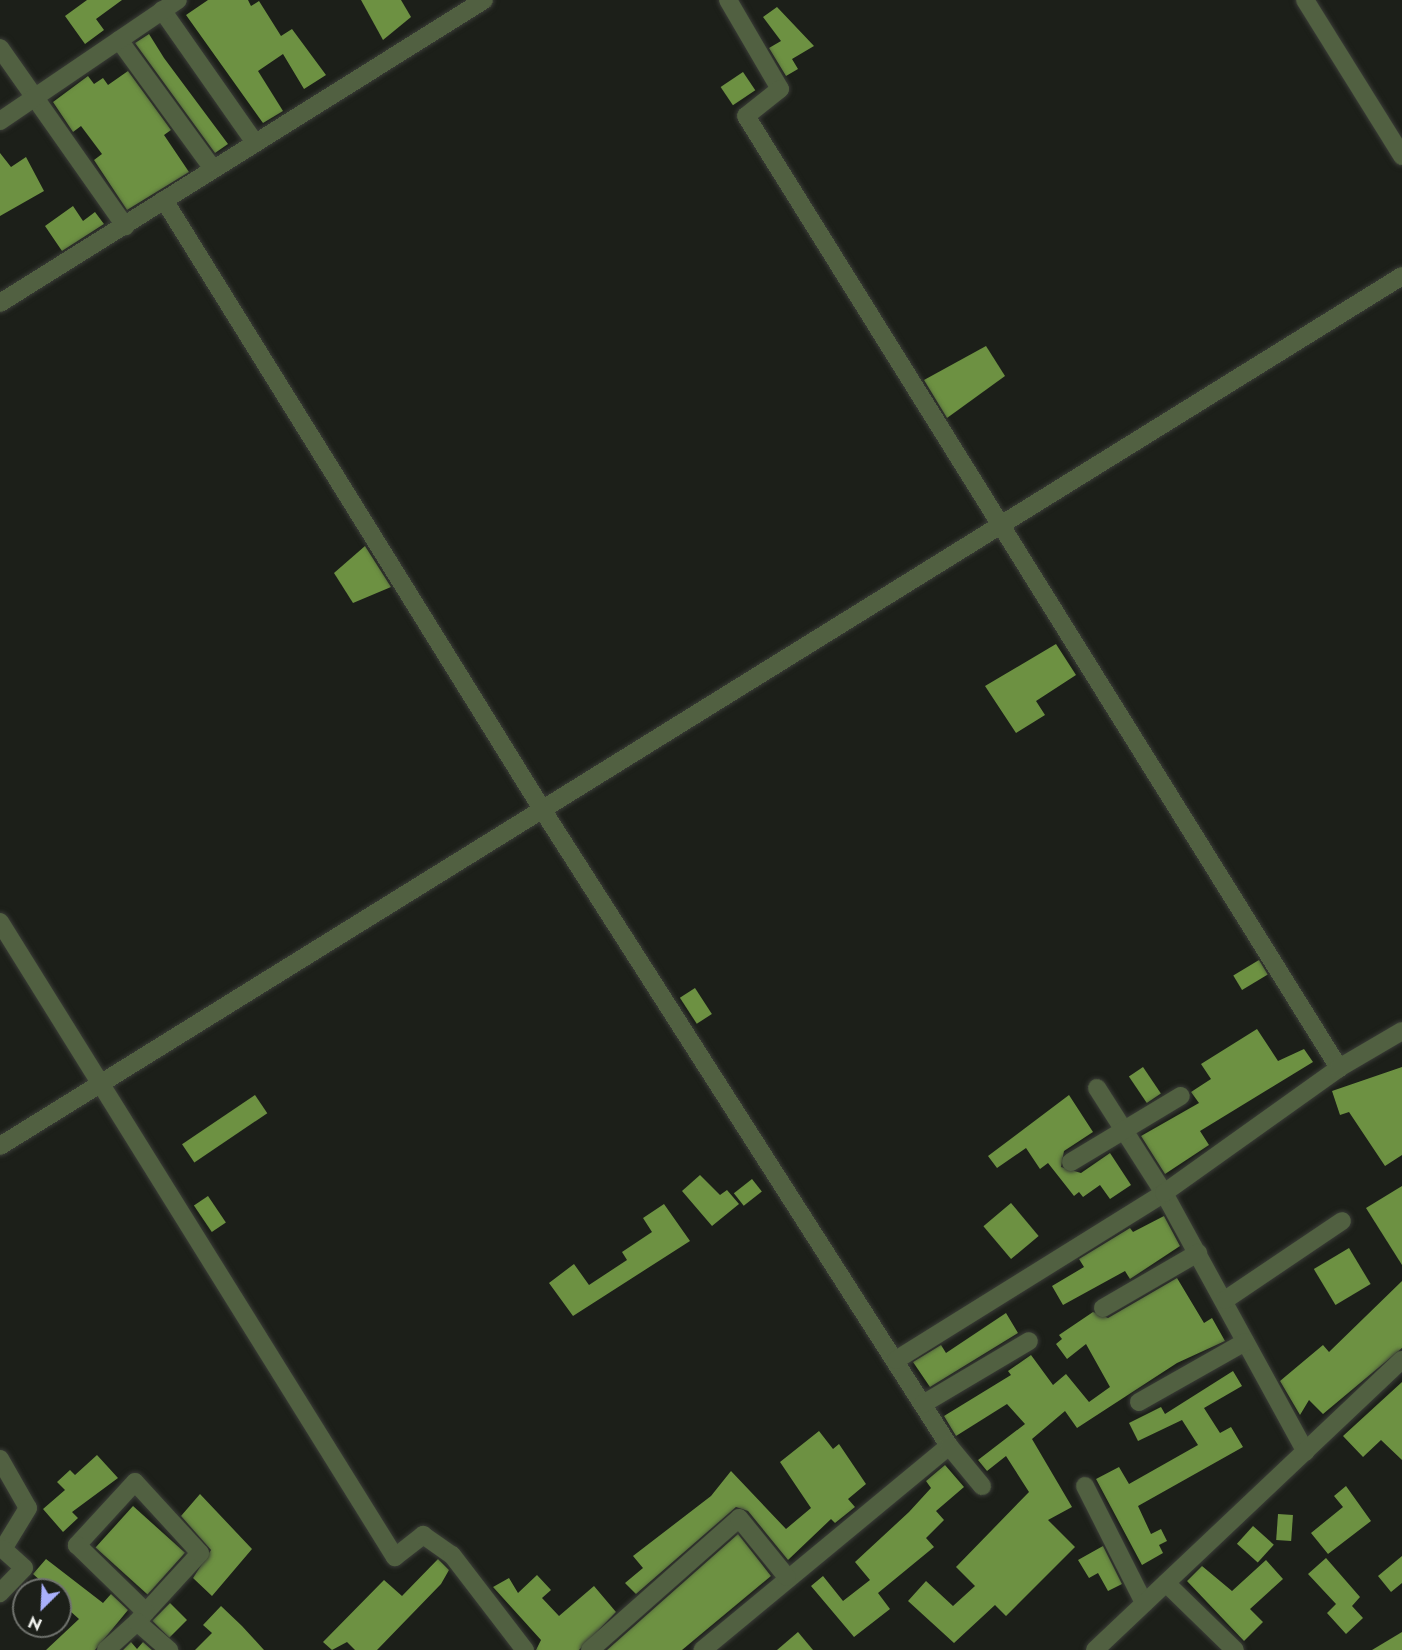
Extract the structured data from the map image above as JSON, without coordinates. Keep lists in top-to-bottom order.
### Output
{
  "north": "bottom left"
}
